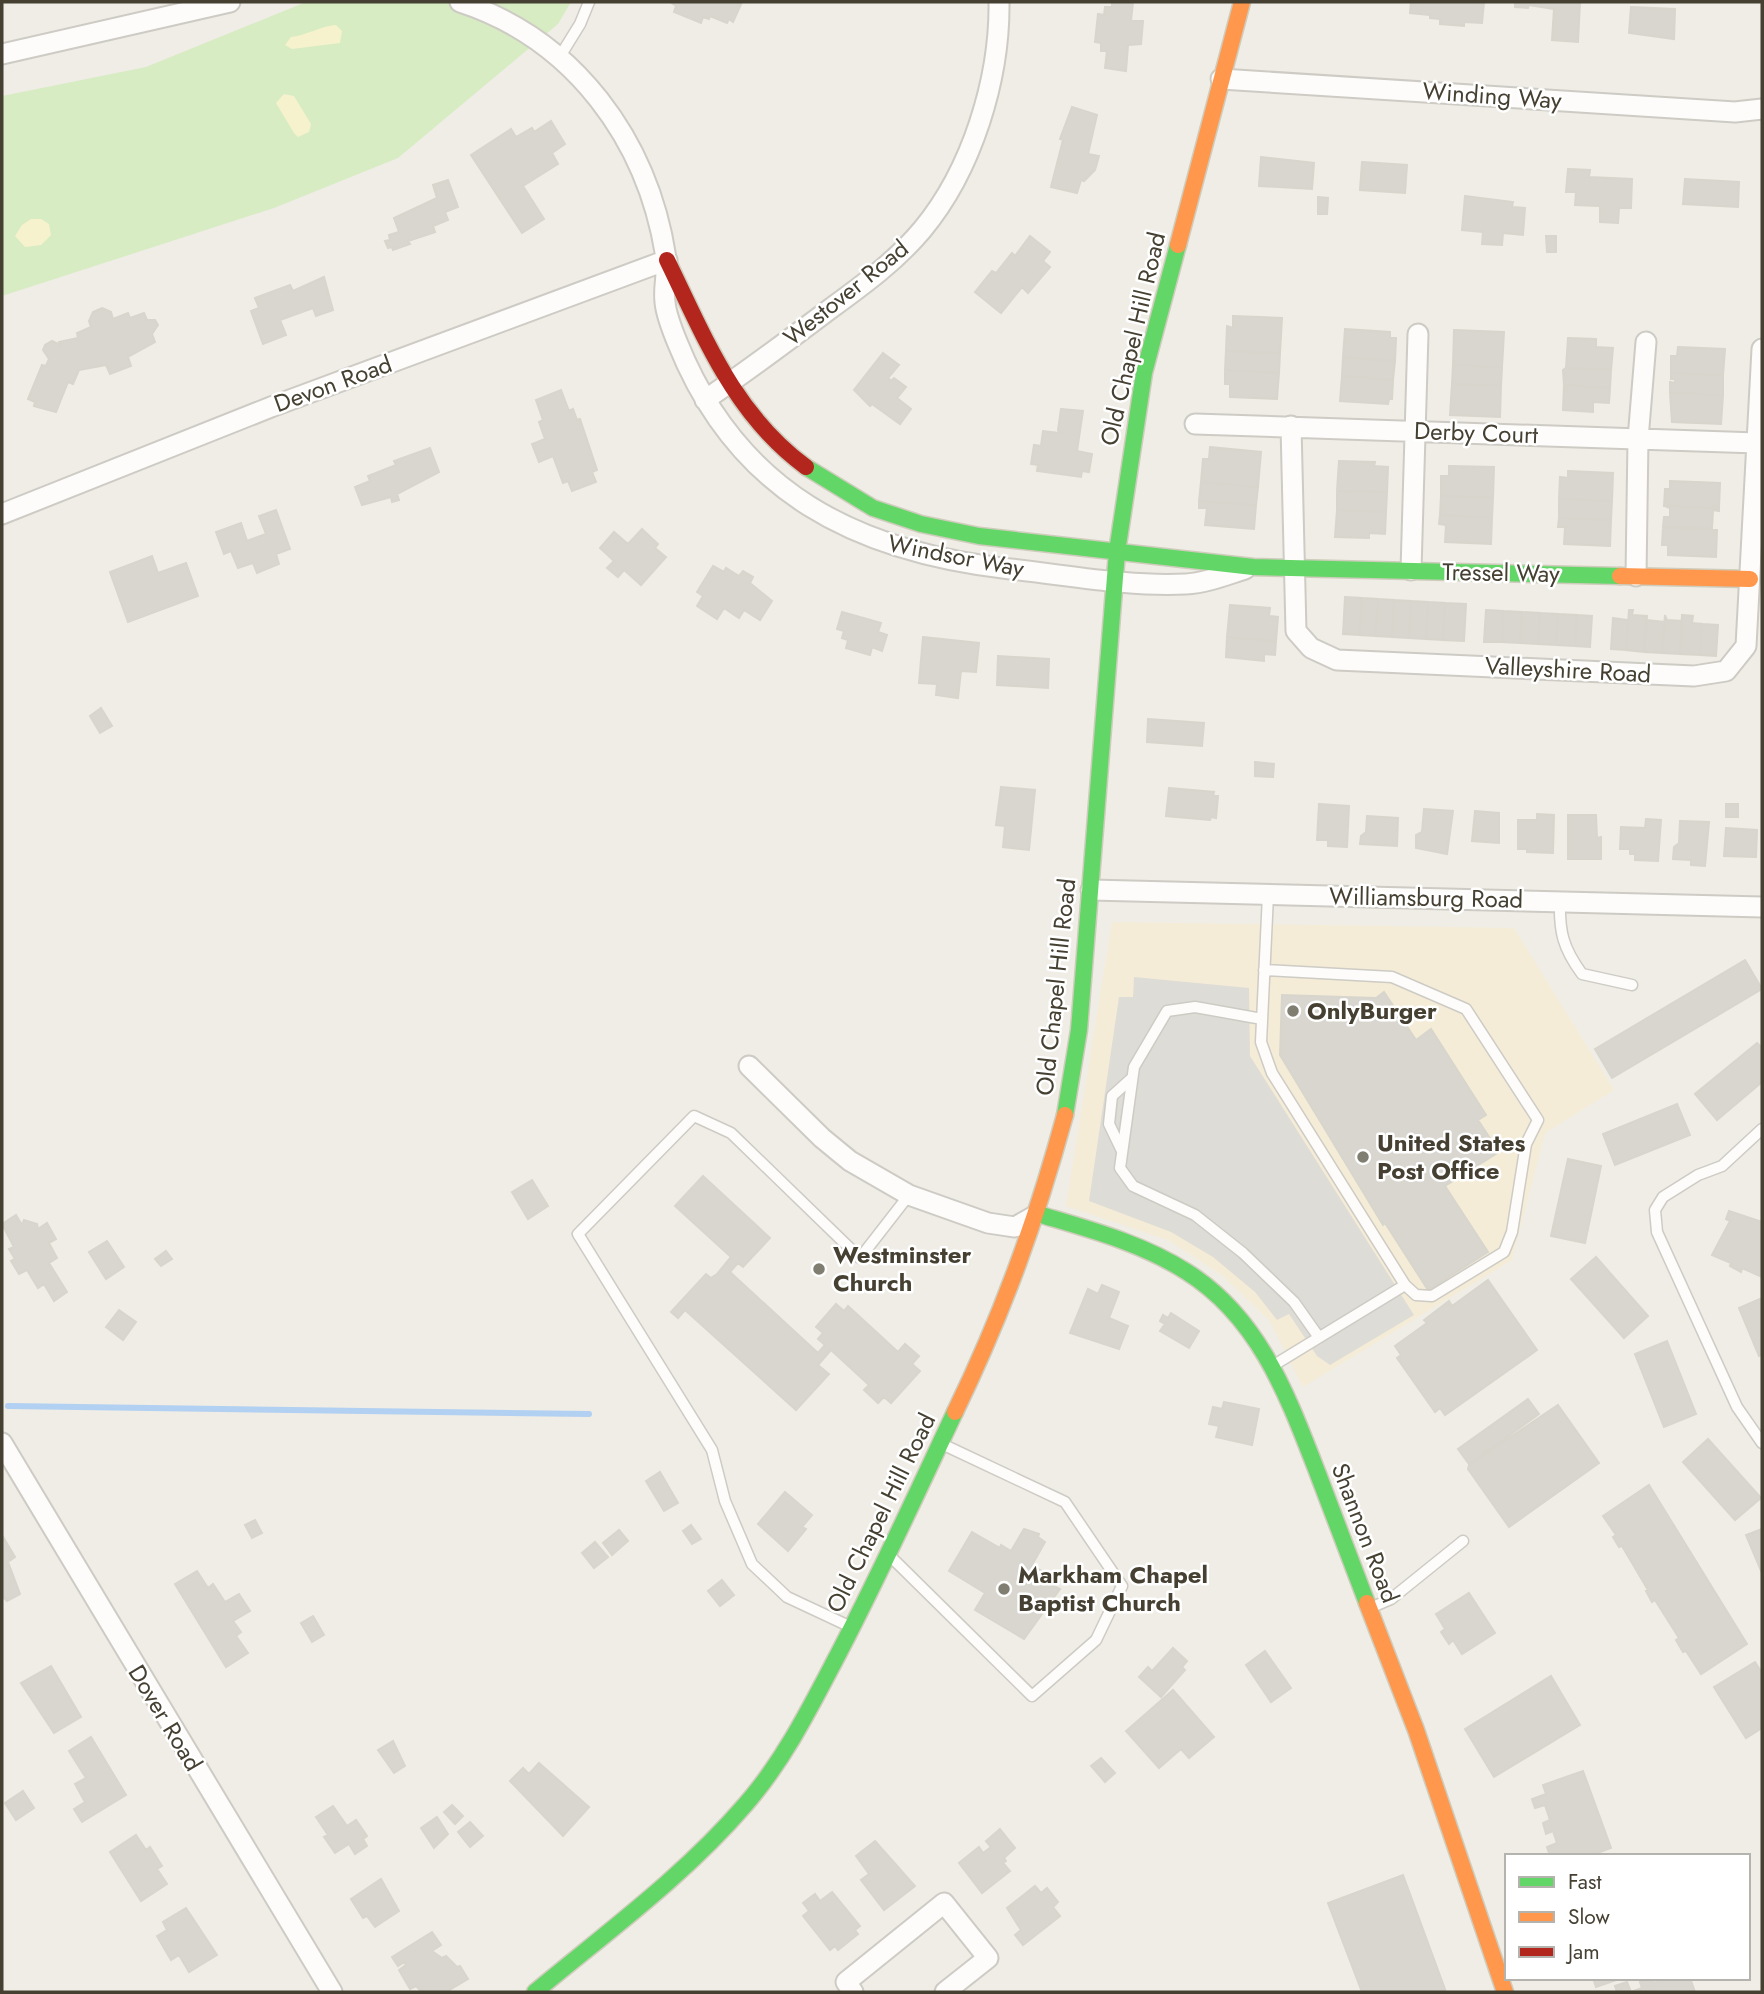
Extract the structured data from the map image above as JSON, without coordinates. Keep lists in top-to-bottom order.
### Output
{
  "streets": {
    "street": [
      "Winding Way",
      "Westover Road",
      "Old Chapel Hill Road",
      "Devon Road",
      "Derby Court",
      "Windsor Way",
      "Tressel Way",
      "Valleyshire Road",
      "Williamsburg Road",
      "Shannon Road",
      "Dover Road"
    ]
  },
  "crossings": [
    ["Winding Way", "Old Chapel Hill Road"],
    ["Westover Road", "Windsor Way"],
    ["Old Chapel Hill Road", "Windsor Way"],
    ["Old Chapel Hill Road", "Tressel Way"],
    ["Old Chapel Hill Road", "Williamsburg Road"],
    ["Old Chapel Hill Road", "Shannon Road"],
    ["Devon Road", "Windsor Way"],
    ["Derby Court", "Valleyshire Road"],
    ["Windsor Way", "Tressel Way"],
    ["Tressel Way", "Valleyshire Road"]
  ],
  "places": [
    "OnlyBurger",
    "United States Post Office",
    "Westminster Church",
    "Markham Chapel Baptist Church"
  ],
  "legend": ["Fast", "Slow", "Jam"]
}
